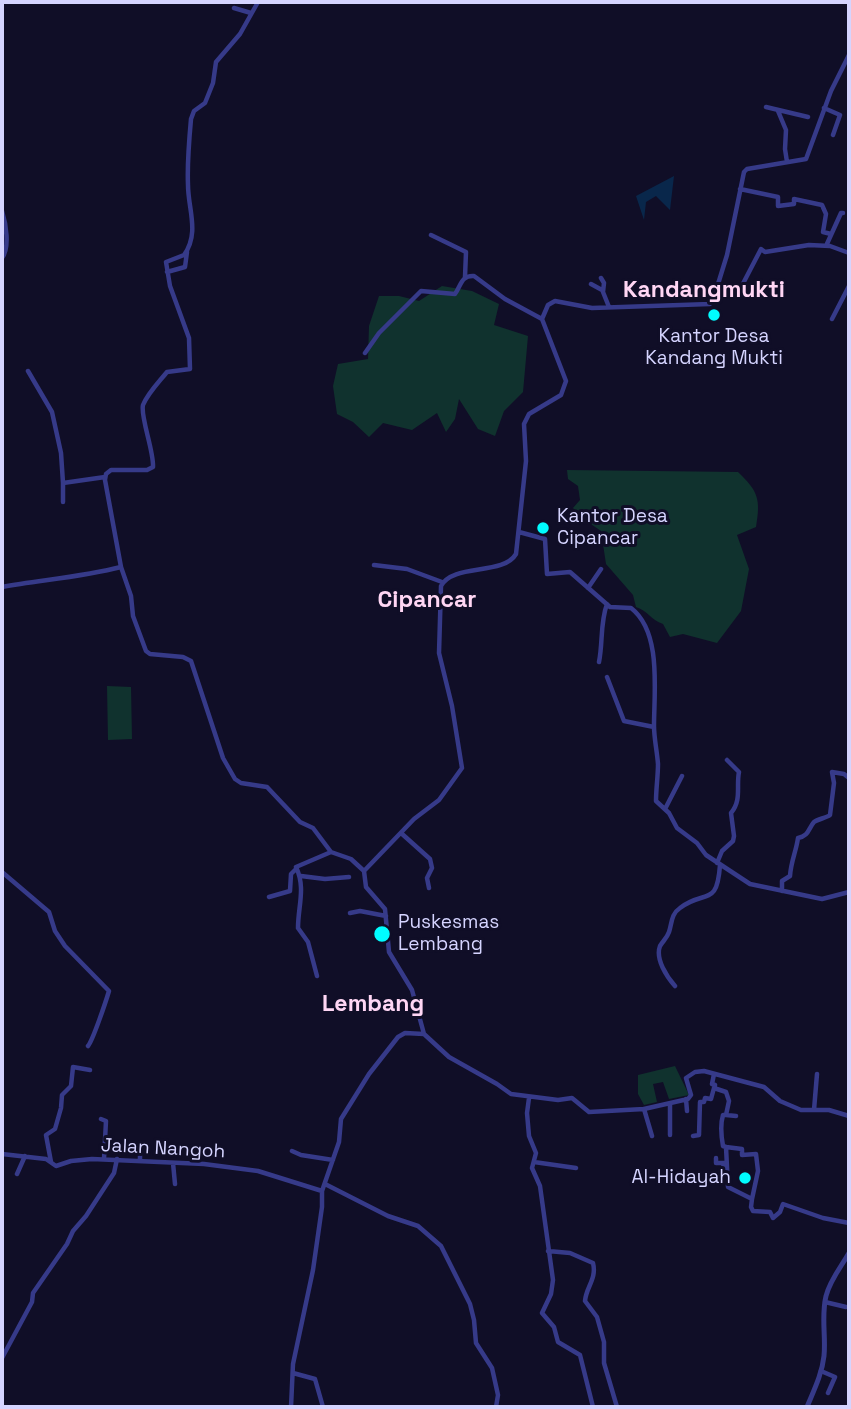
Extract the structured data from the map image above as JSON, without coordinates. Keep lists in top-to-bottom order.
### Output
{
  "streets": {
    "street": ["Jalan Nangoh"]
  },
  "districts": ["Kandangmukti", "Cipancar", "Lembang"],
  "places": [
    "Kantor Desa Kandang Mukti",
    "Kantor Desa Cipancar",
    "Puskesmas Lembang",
    "Al-Hidayah"
  ]
}
